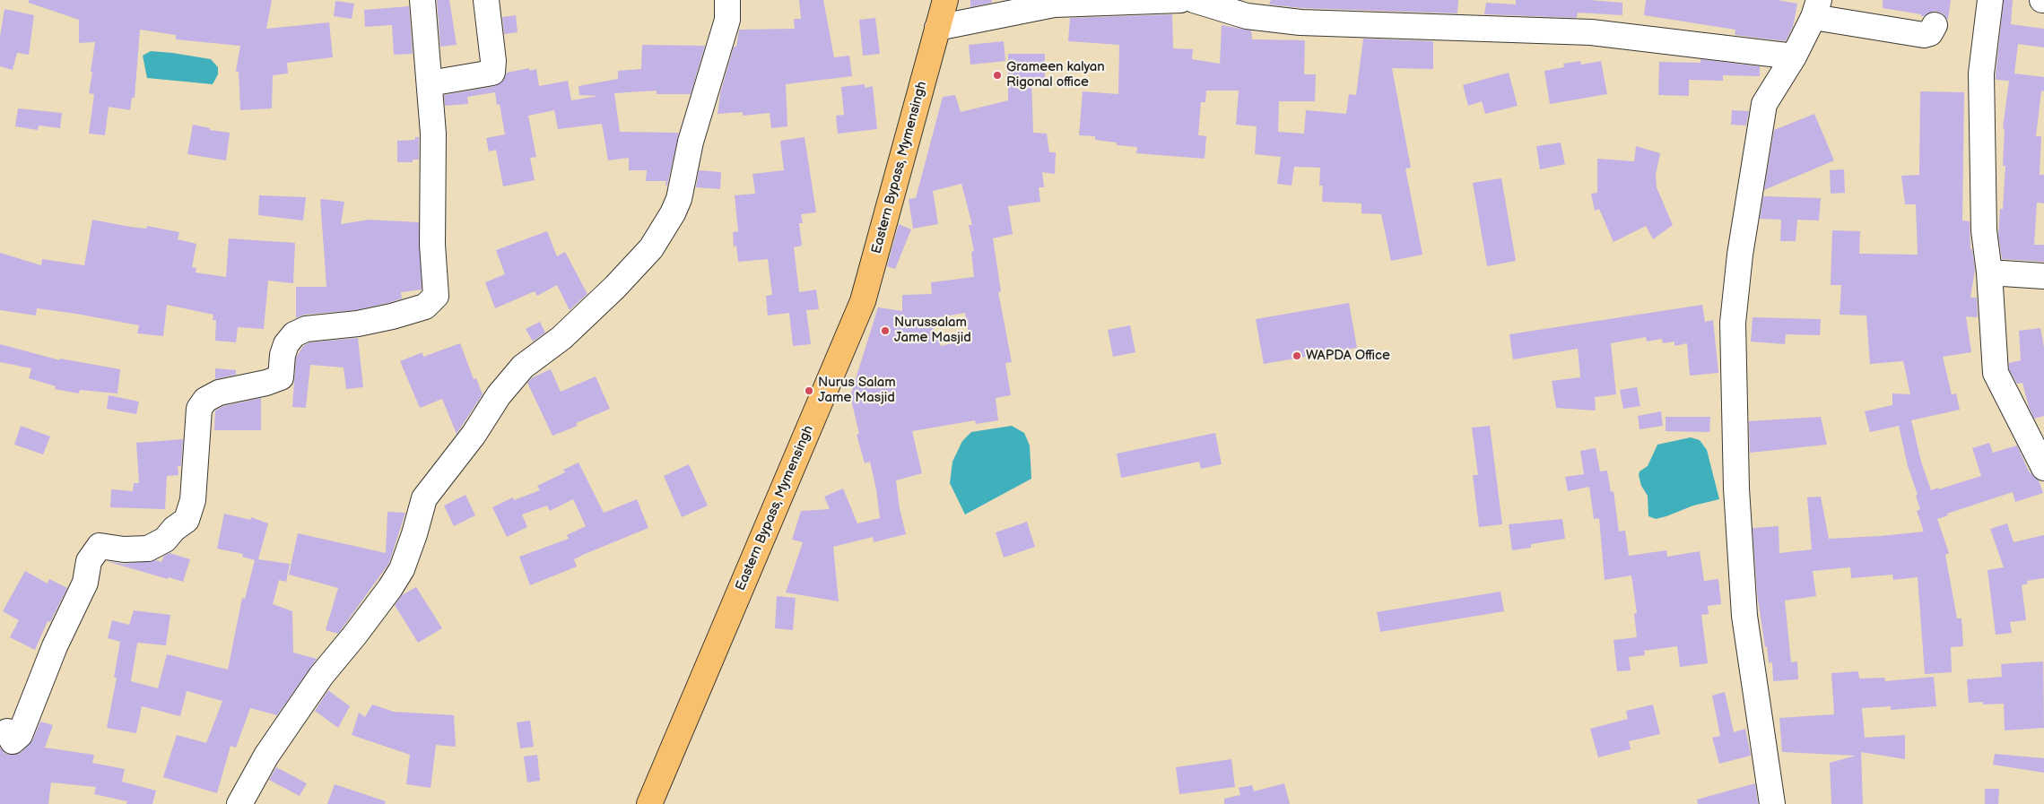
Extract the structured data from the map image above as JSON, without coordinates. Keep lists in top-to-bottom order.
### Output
{
  "streets": {
    "highway": ["Eastern Bypass, Mymensingh"]
  },
  "places": [
    "Grameen kalyan Rigonal office",
    "Nurussalam Jame Masjid",
    "WAPDA Office",
    "Nurus Salam Jame Masjid"
  ]
}
